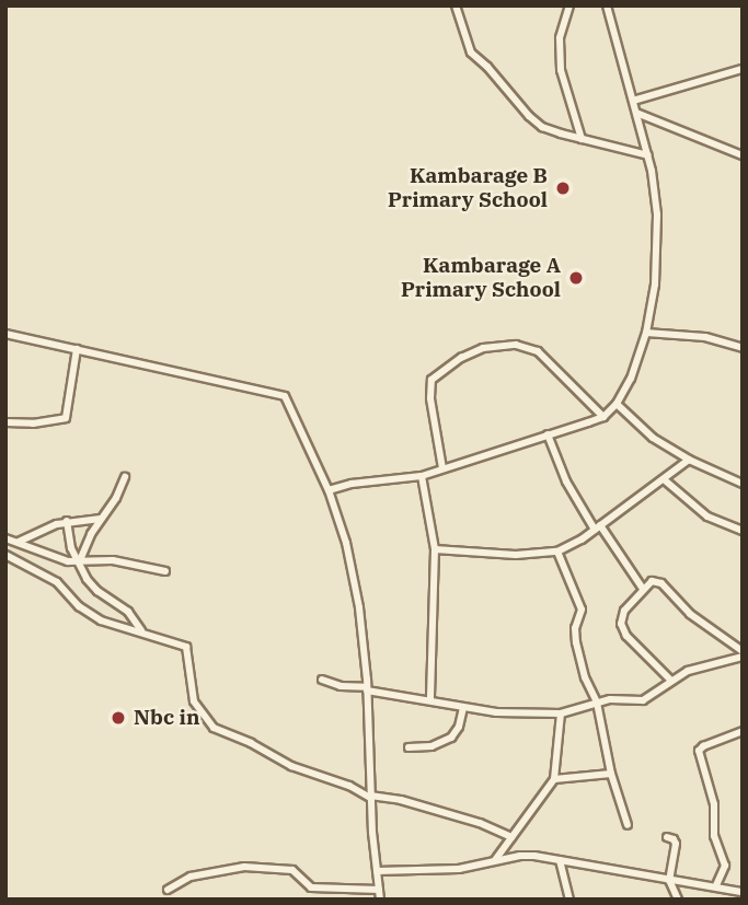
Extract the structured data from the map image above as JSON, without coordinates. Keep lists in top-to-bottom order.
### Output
{
  "places": ["Kambarage B Primary School", "Kambarage A Primary School", "Nbc in"]
}
